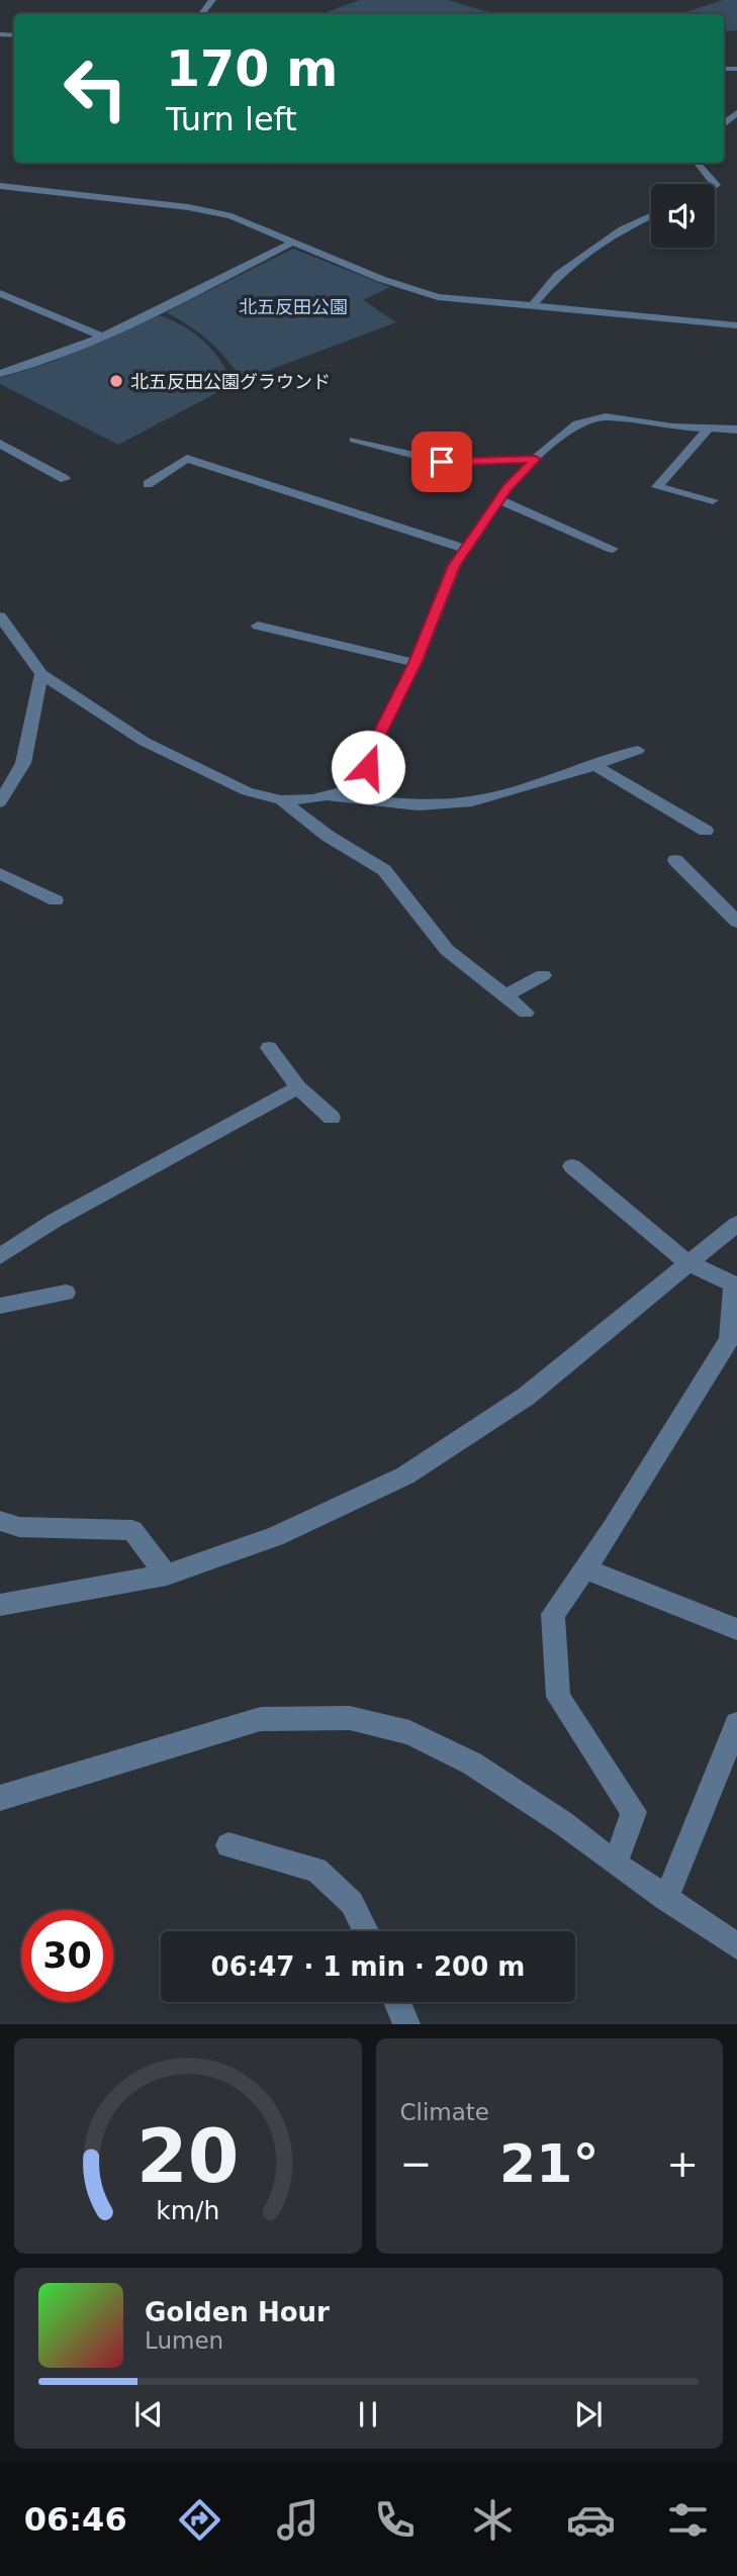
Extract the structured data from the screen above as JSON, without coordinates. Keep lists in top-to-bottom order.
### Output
{
  "parks": ["北五反田公園"],
  "places": ["北五反田公園グラウンド"],
  "page": {
    "turn": ["170 m", "Turn left"],
    "limit": "30",
    "trip": "06:47 · 1 min · 200 m",
    "tile": "Climate",
    "heat": ["−", "21°", "+"],
    "song": ["Golden Hour", "Lumen"],
    "tabs": "06:46",
    "gauge": ["20", "km/h"]
  }
}
